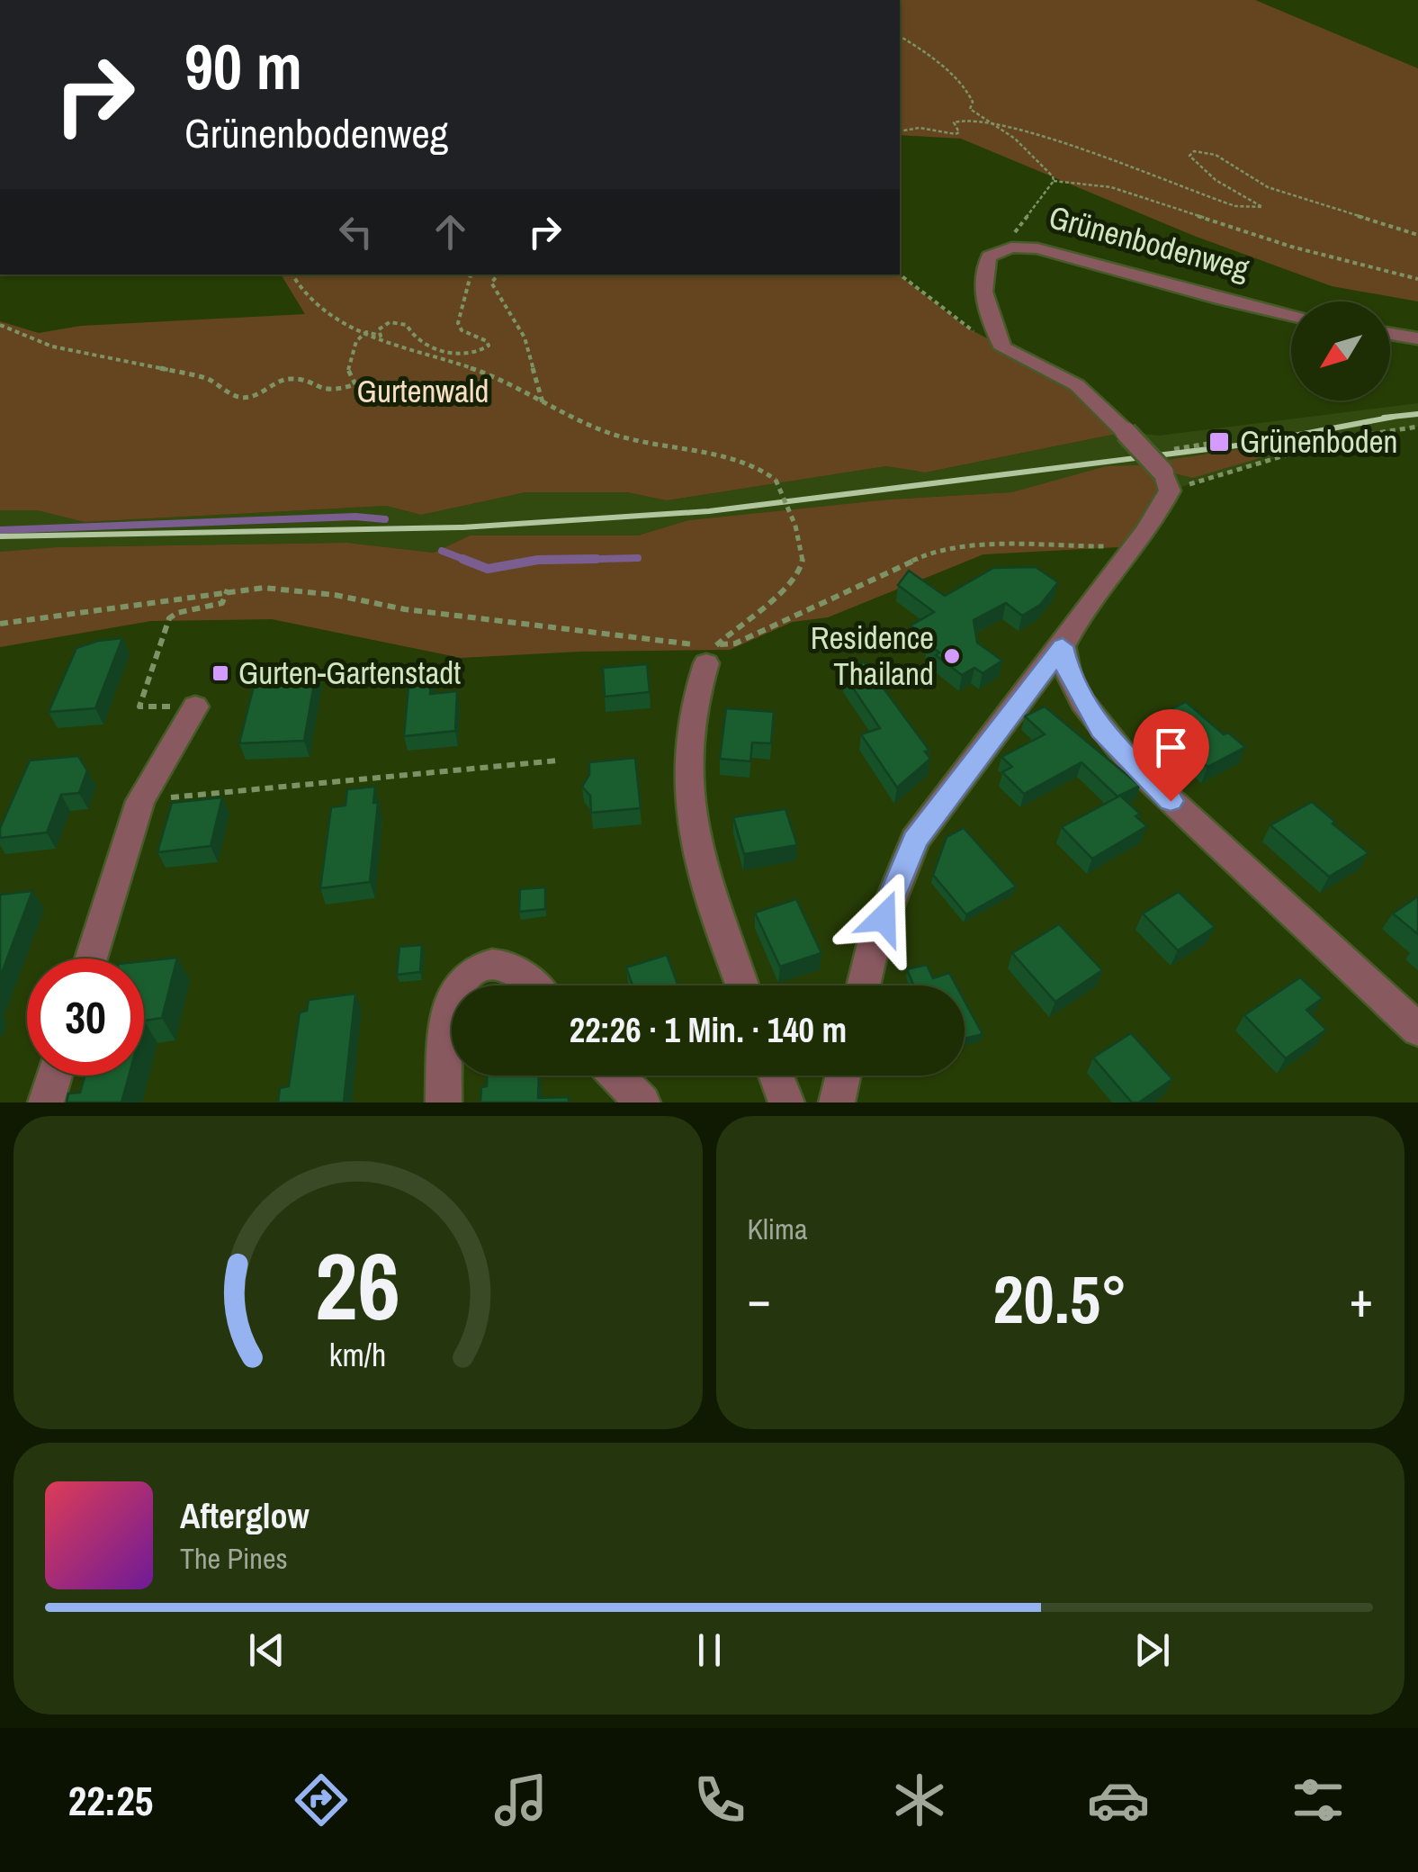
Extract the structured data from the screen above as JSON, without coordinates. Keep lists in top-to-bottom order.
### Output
{
  "streets": {
    "street": ["Grünenbodenweg"]
  },
  "parks": ["Gurtenwald"],
  "places": {
    "transit": ["Grünenboden", "Gurten-Gartenstadt"],
    "other": ["Residence Thailand"]
  },
  "north": "bottom left",
  "page": {
    "turn": ["90 m", "Grünenbodenweg"],
    "limit": "30",
    "trip": "22:26 · 1 Min. · 140 m",
    "tile": "Klima",
    "heat": ["−", "20.5°", "+"],
    "song": ["Afterglow", "The Pines"],
    "tabs": "22:25",
    "gauge": ["26", "km/h"]
  }
}
